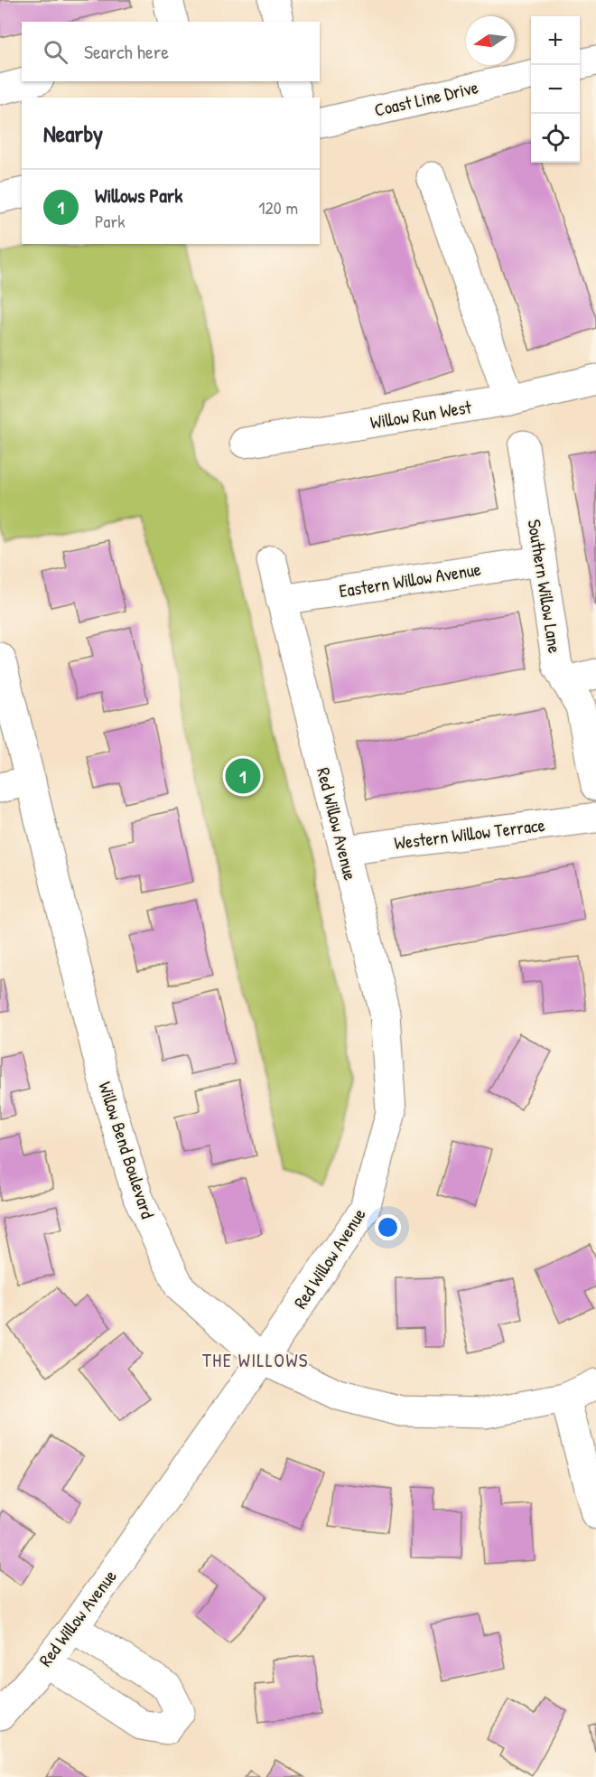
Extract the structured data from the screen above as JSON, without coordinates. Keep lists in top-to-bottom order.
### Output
{
  "streets": {
    "street": [
      "Coast Line Drive",
      "Willow Run West",
      "Eastern Willow Avenue",
      "Southern Willow Lane",
      "Red Willow Avenue",
      "Western Willow Terrace",
      "Willow Bend Boulevard"
    ]
  },
  "crossings": [
    ["Eastern Willow Avenue", "Southern Willow Lane"],
    ["Eastern Willow Avenue", "Red Willow Avenue"],
    ["Red Willow Avenue", "Western Willow Terrace"],
    ["Red Willow Avenue", "Willow Bend Boulevard"]
  ],
  "districts": ["THE WILLOWS"],
  "north": "left",
  "page": {
    "map_buttons": ["+", "−"],
    "search": "Search here",
    "heading": "Nearby",
    "list": [
      {
        "mark": "1",
        "name": "Willows Park",
        "note": "Park",
        "value": "120 m"
      }
    ],
    "pins": "1"
  }
}
